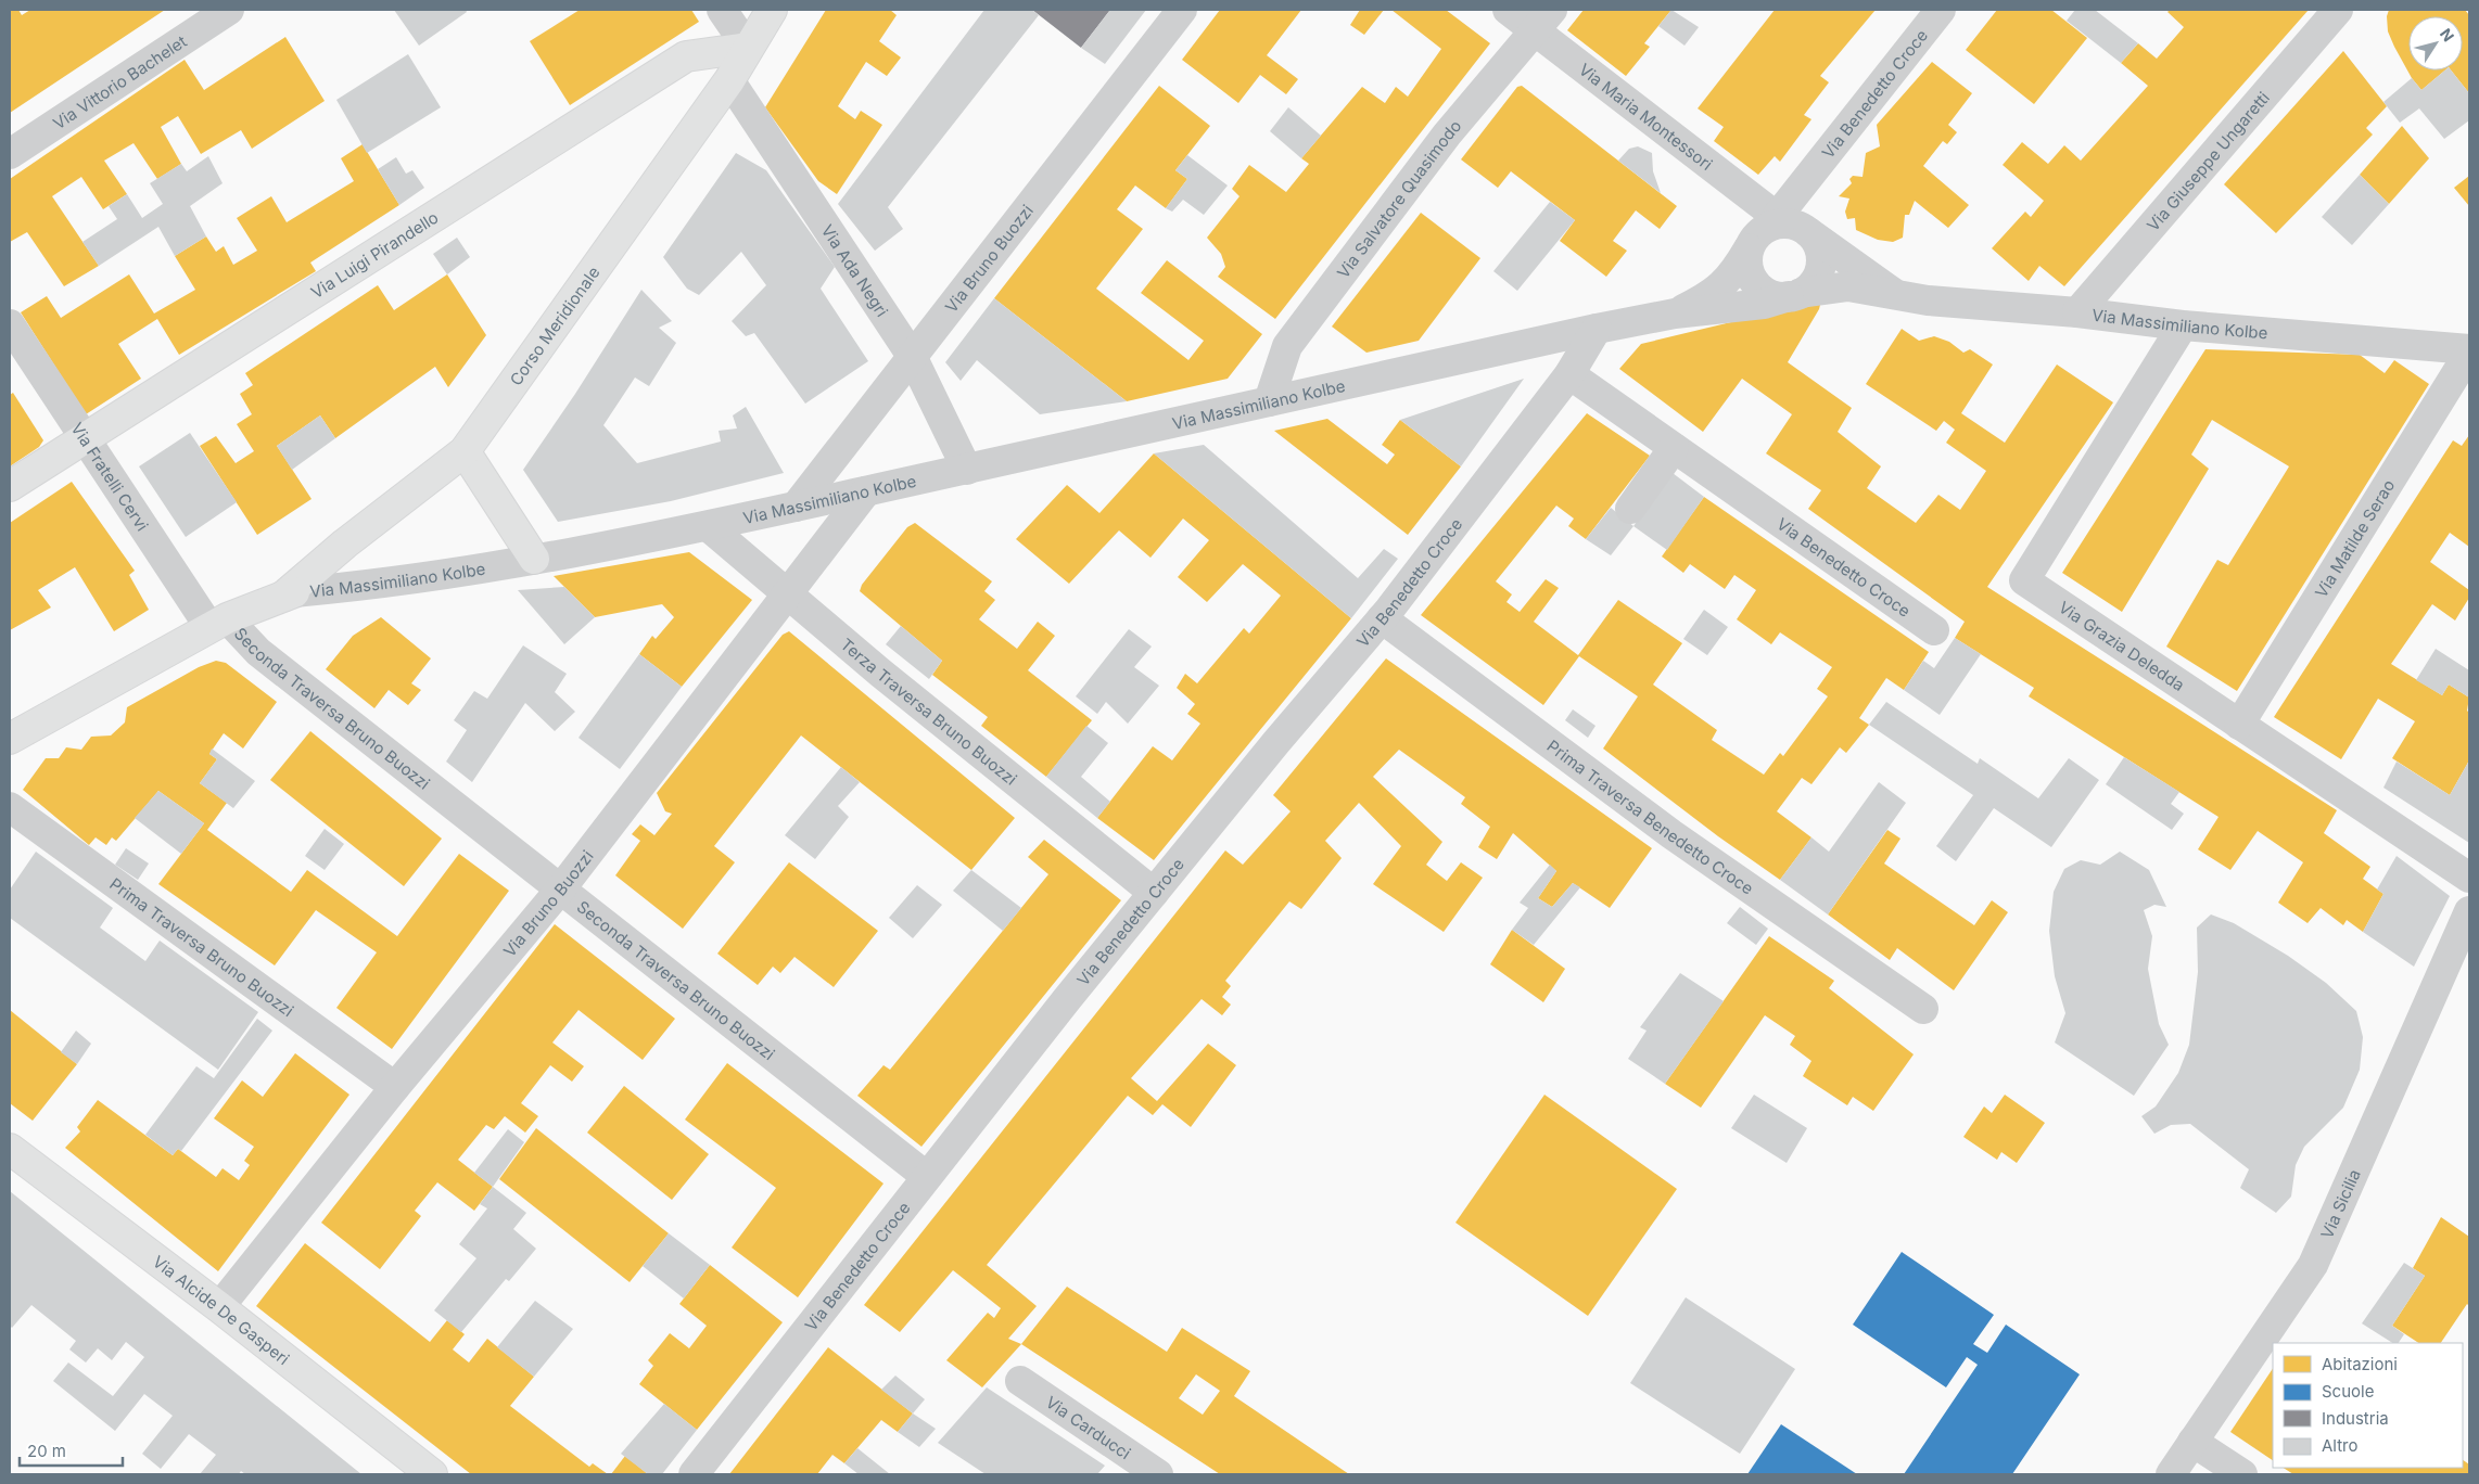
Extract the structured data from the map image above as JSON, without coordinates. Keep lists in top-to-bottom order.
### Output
{
  "streets": {
    "street": [
      "Via Vittorio Bachelet",
      "Via Benedetto Croce",
      "Via Maria Montessori",
      "Via Giuseppe Ungaretti",
      "Via Salvatore Quasimodo",
      "Via Luigi Pirandello",
      "Via Bruno Buozzi",
      "Via Ada Negri",
      "Via Massimiliano Kolbe",
      "Corso Meridionale",
      "Via Fratelli Cervi",
      "Via Matilde Serao",
      "Via Grazia Deledda",
      "Seconda Traversa Bruno Buozzi",
      "Terza Traversa Bruno Buozzi",
      "Prima Traversa Benedetto Croce",
      "Prima Traversa Bruno Buozzi",
      "Via Sicilia",
      "Via Alcide De Gasperi",
      "Via Carducci"
    ]
  },
  "crossings": [
    ["Via Benedetto Croce", "Via Maria Montessori"],
    ["Via Benedetto Croce", "Via Massimiliano Kolbe"],
    ["Via Benedetto Croce", "Seconda Traversa Bruno Buozzi"],
    ["Via Benedetto Croce", "Terza Traversa Bruno Buozzi"],
    ["Via Benedetto Croce", "Prima Traversa Benedetto Croce"],
    ["Via Maria Montessori", "Via Salvatore Quasimodo"],
    ["Via Maria Montessori", "Via Massimiliano Kolbe"],
    ["Via Giuseppe Ungaretti", "Via Massimiliano Kolbe"],
    ["Via Salvatore Quasimodo", "Via Massimiliano Kolbe"],
    ["Via Luigi Pirandello", "Corso Meridionale"],
    ["Via Luigi Pirandello", "Via Fratelli Cervi"],
    ["Via Bruno Buozzi", "Via Ada Negri"],
    ["Via Bruno Buozzi", "Via Massimiliano Kolbe"],
    ["Via Bruno Buozzi", "Seconda Traversa Bruno Buozzi"],
    ["Via Bruno Buozzi", "Terza Traversa Bruno Buozzi"],
    ["Via Bruno Buozzi", "Prima Traversa Bruno Buozzi"],
    ["Via Bruno Buozzi", "Via Alcide De Gasperi"],
    ["Via Ada Negri", "Via Massimiliano Kolbe"],
    ["Via Ada Negri", "Corso Meridionale"],
    ["Via Massimiliano Kolbe", "Corso Meridionale"],
    ["Via Massimiliano Kolbe", "Via Fratelli Cervi"],
    ["Via Massimiliano Kolbe", "Via Matilde Serao"],
    ["Via Massimiliano Kolbe", "Via Grazia Deledda"],
    ["Via Massimiliano Kolbe", "Seconda Traversa Bruno Buozzi"],
    ["Via Massimiliano Kolbe", "Terza Traversa Bruno Buozzi"],
    ["Via Fratelli Cervi", "Seconda Traversa Bruno Buozzi"],
    ["Via Matilde Serao", "Via Grazia Deledda"]
  ],
  "legend": [
    "Abitazioni",
    "Scuole",
    "Industria",
    "Altro"
  ],
  "scale_bar": "20 m",
  "north": "top right"
}
